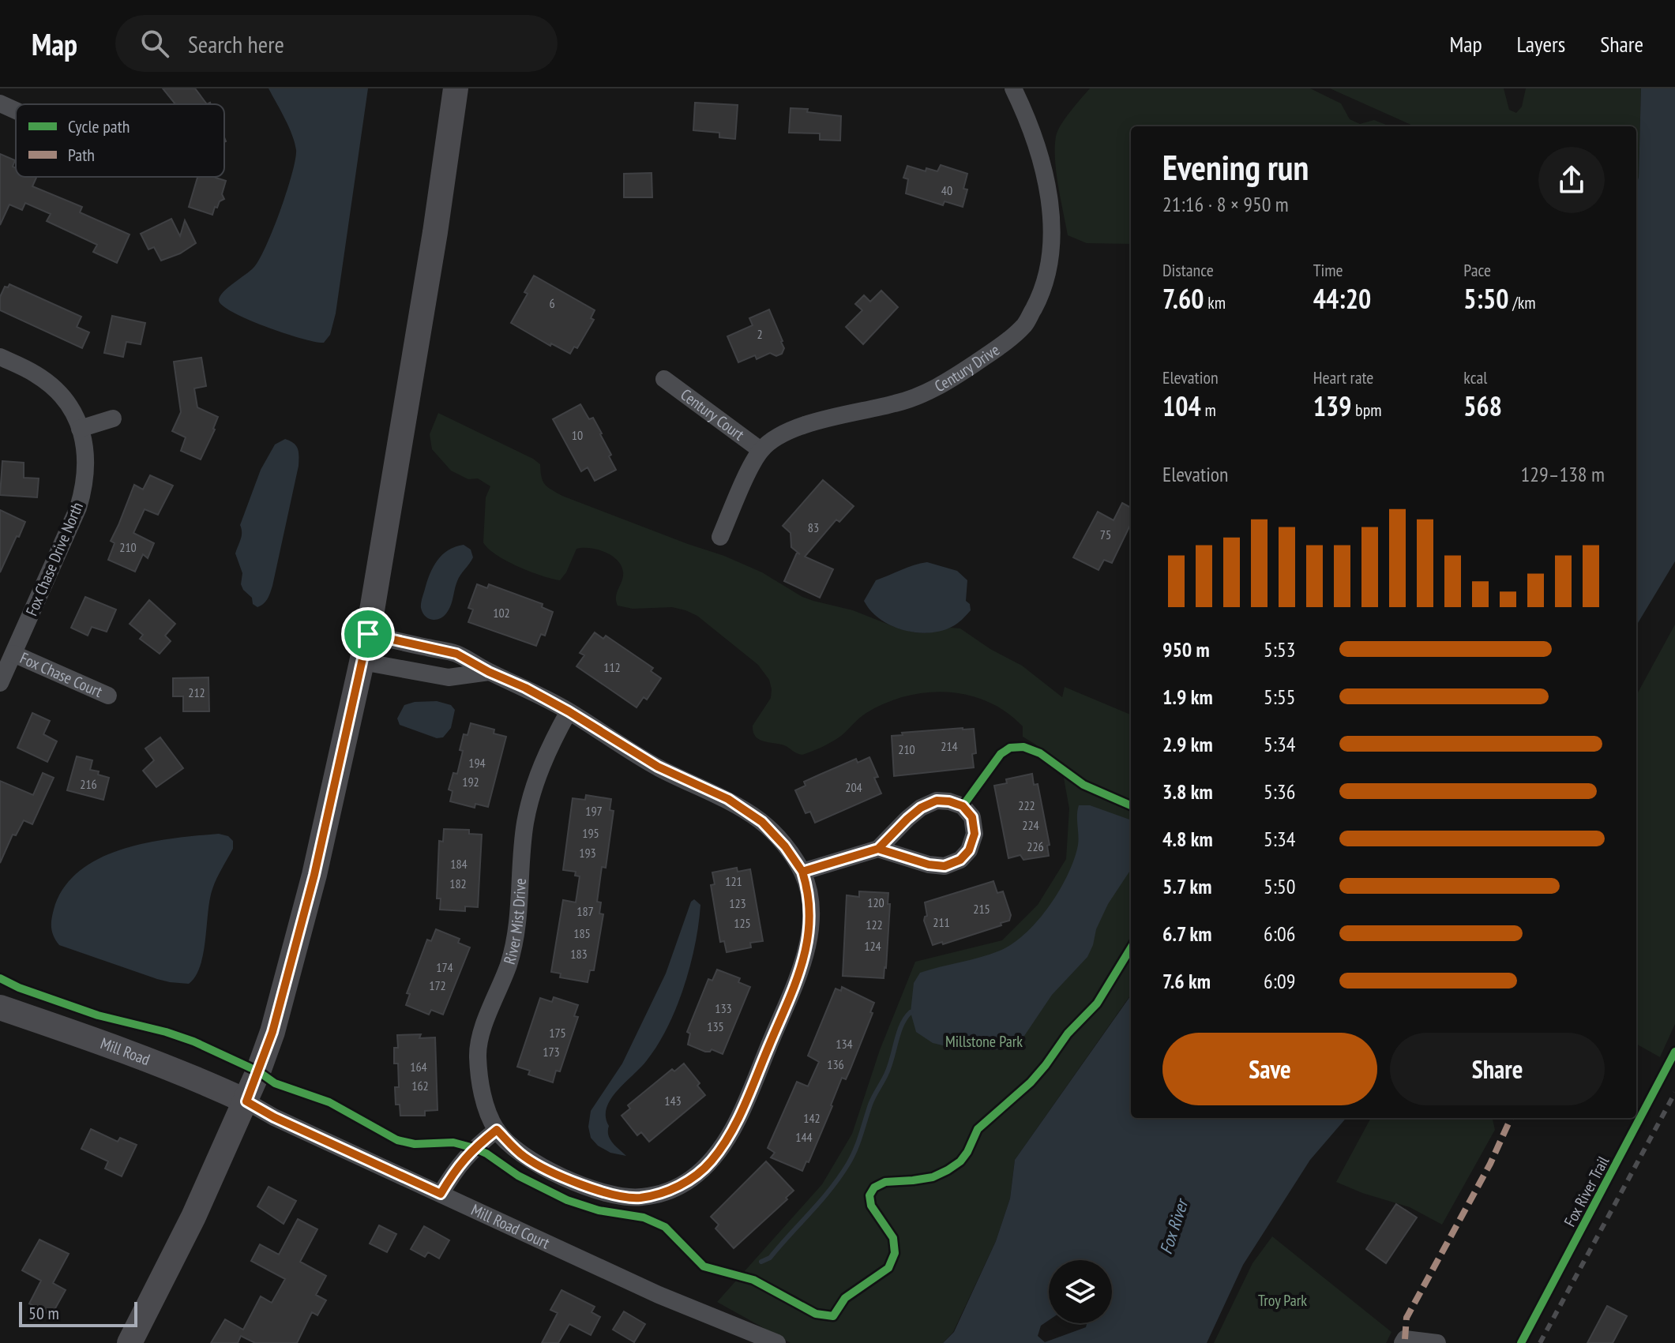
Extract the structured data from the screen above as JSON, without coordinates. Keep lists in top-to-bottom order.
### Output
{
  "streets": {
    "main road": ["Mill Road"],
    "street": [
      "Century Drive",
      "Century Court",
      "Fox Chase Drive North",
      "Fox Chase Court",
      "River Mist Drive",
      "Mill Road Court"
    ],
    "cycle path": ["Fox River Trail"]
  },
  "crossings": [
    ["Century Drive", "Century Court"],
    ["Fox Chase Drive North", "Fox Chase Court"],
    ["Mill Road", "Mill Road Court"]
  ],
  "water": ["Fox River"],
  "parks": ["Millstone Park", "Troy Park"],
  "house_numbers": [
    "40",
    "6",
    "2",
    "10",
    "83",
    "75",
    "210",
    "102",
    "112",
    "212",
    "214",
    "210",
    "194",
    "192",
    "216",
    "204",
    "222",
    "197",
    "224",
    "195",
    "226",
    "193",
    "184",
    "121",
    "182",
    "120",
    "123",
    "215",
    "187",
    "211",
    "125",
    "122",
    "185",
    "124",
    "183",
    "174",
    "172",
    "133",
    "135",
    "175",
    "134",
    "173",
    "136",
    "164",
    "162",
    "143",
    "142",
    "144"
  ],
  "legend": ["Cycle path", "Path"],
  "scale_bar": "50 m",
  "page": {
    "header": "Map",
    "search": "Search here",
    "nav": ["Map", "Layers", "Share"],
    "heading": ["Evening run", "21:16 · 8 × 950 m"],
    "stats": [
      ["Distance", "7.60 km"],
      ["Time", "44:20"],
      ["Pace", "5:50 /km"],
      ["Elevation", "104 m"],
      ["Heart rate", "139 bpm"],
      ["kcal", "568"]
    ],
    "chart": ["Elevation", "129–138 m"],
    "list": [
      {
        "name": "950 m",
        "note": "5:53"
      },
      {
        "name": "1.9 km",
        "note": "5:55"
      },
      {
        "name": "2.9 km",
        "note": "5:34"
      },
      {
        "name": "3.8 km",
        "note": "5:36"
      },
      {
        "name": "4.8 km",
        "note": "5:34"
      },
      {
        "name": "5.7 km",
        "note": "5:50"
      },
      {
        "name": "6.7 km",
        "note": "6:06"
      },
      {
        "name": "7.6 km",
        "note": "6:09"
      }
    ],
    "buttons": ["Save", "Share"],
    "scale": "50 m"
  }
}
